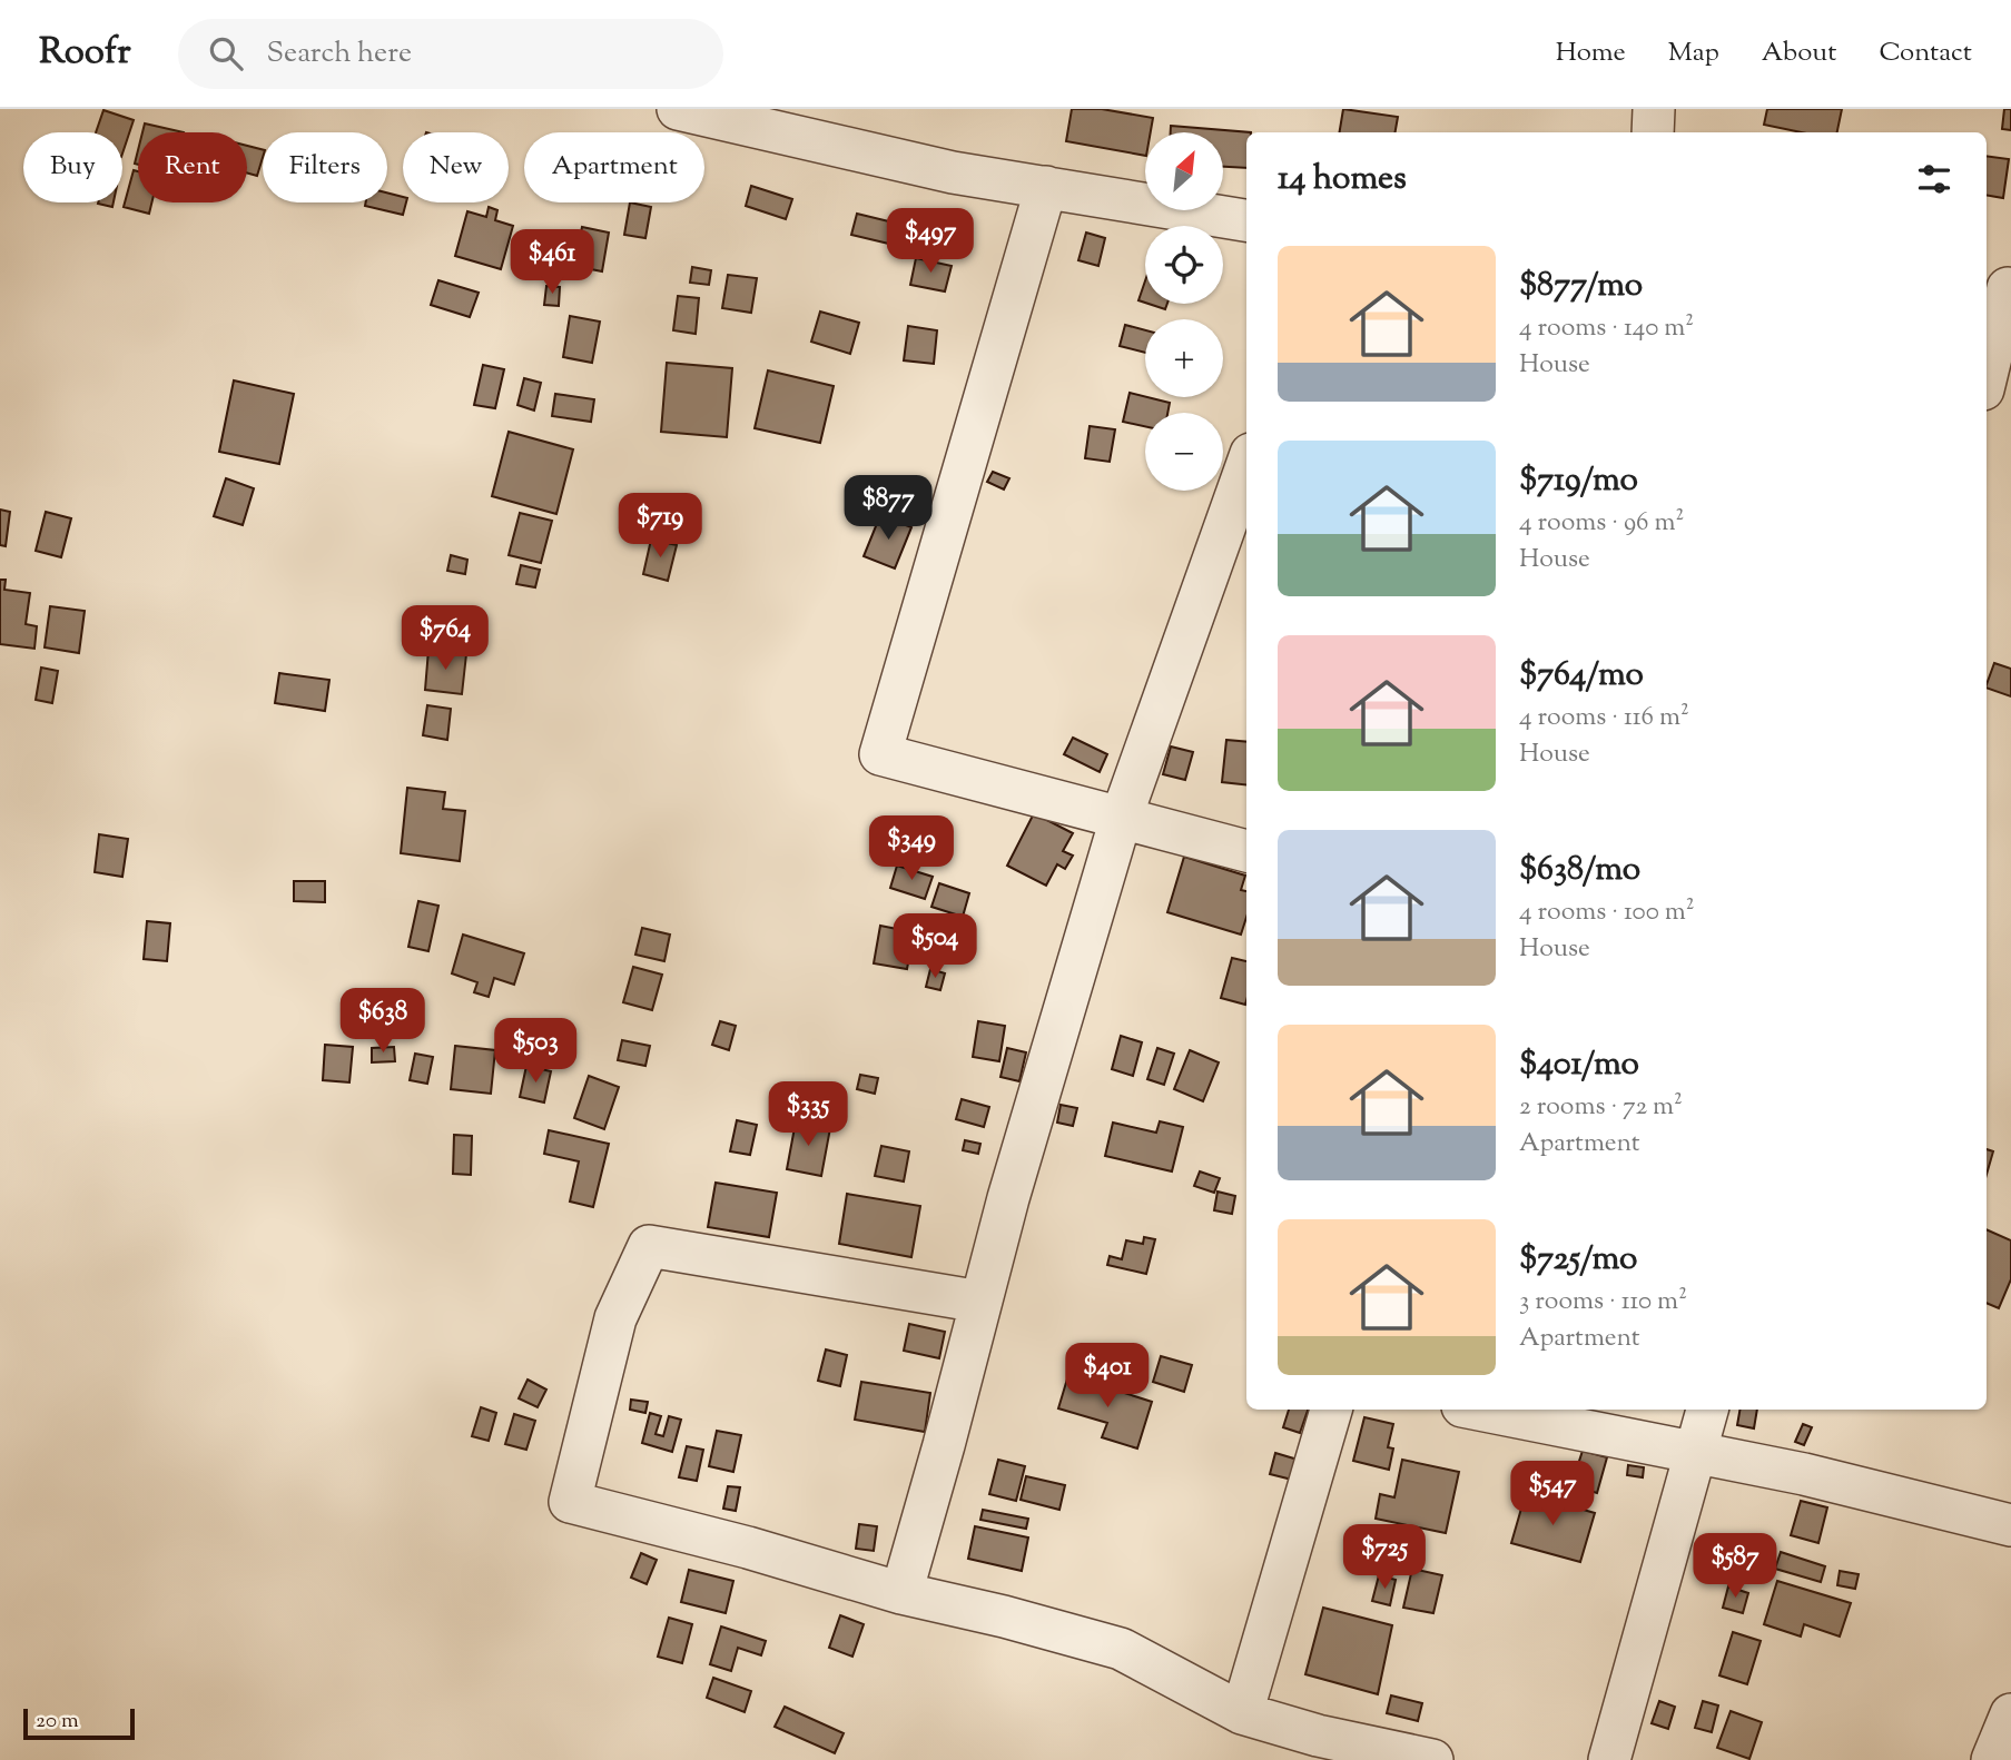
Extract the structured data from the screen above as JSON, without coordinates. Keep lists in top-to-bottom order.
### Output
{
  "scale_bar": "20 m",
  "north": "top right",
  "page": {
    "header": "Roofr",
    "search": "Search here",
    "nav": [
      "Home",
      "Map",
      "About",
      "Contact"
    ],
    "map_buttons": ["+", "−"],
    "chip": [
      "Buy",
      "Rent",
      "Filters",
      "New",
      "Apartment"
    ],
    "heading": "14 homes",
    "price": [
      "$497",
      "$461",
      "$877",
      "$719",
      "$764",
      "$349",
      "$504",
      "$638",
      "$503",
      "$335",
      "$401",
      "$547",
      "$725",
      "$587"
    ],
    "list": [
      {
        "name": "$877/mo",
        "note": "4 rooms · 140 m² · House"
      },
      {
        "name": "$719/mo",
        "note": "4 rooms · 96 m² · House"
      },
      {
        "name": "$764/mo",
        "note": "4 rooms · 116 m² · House"
      },
      {
        "name": "$638/mo",
        "note": "4 rooms · 100 m² · House"
      },
      {
        "name": "$401/mo",
        "note": "2 rooms · 72 m² · Apartment"
      },
      {
        "name": "$725/mo",
        "note": "3 rooms · 110 m² · Apartment"
      }
    ],
    "scale": "20 m"
  }
}
